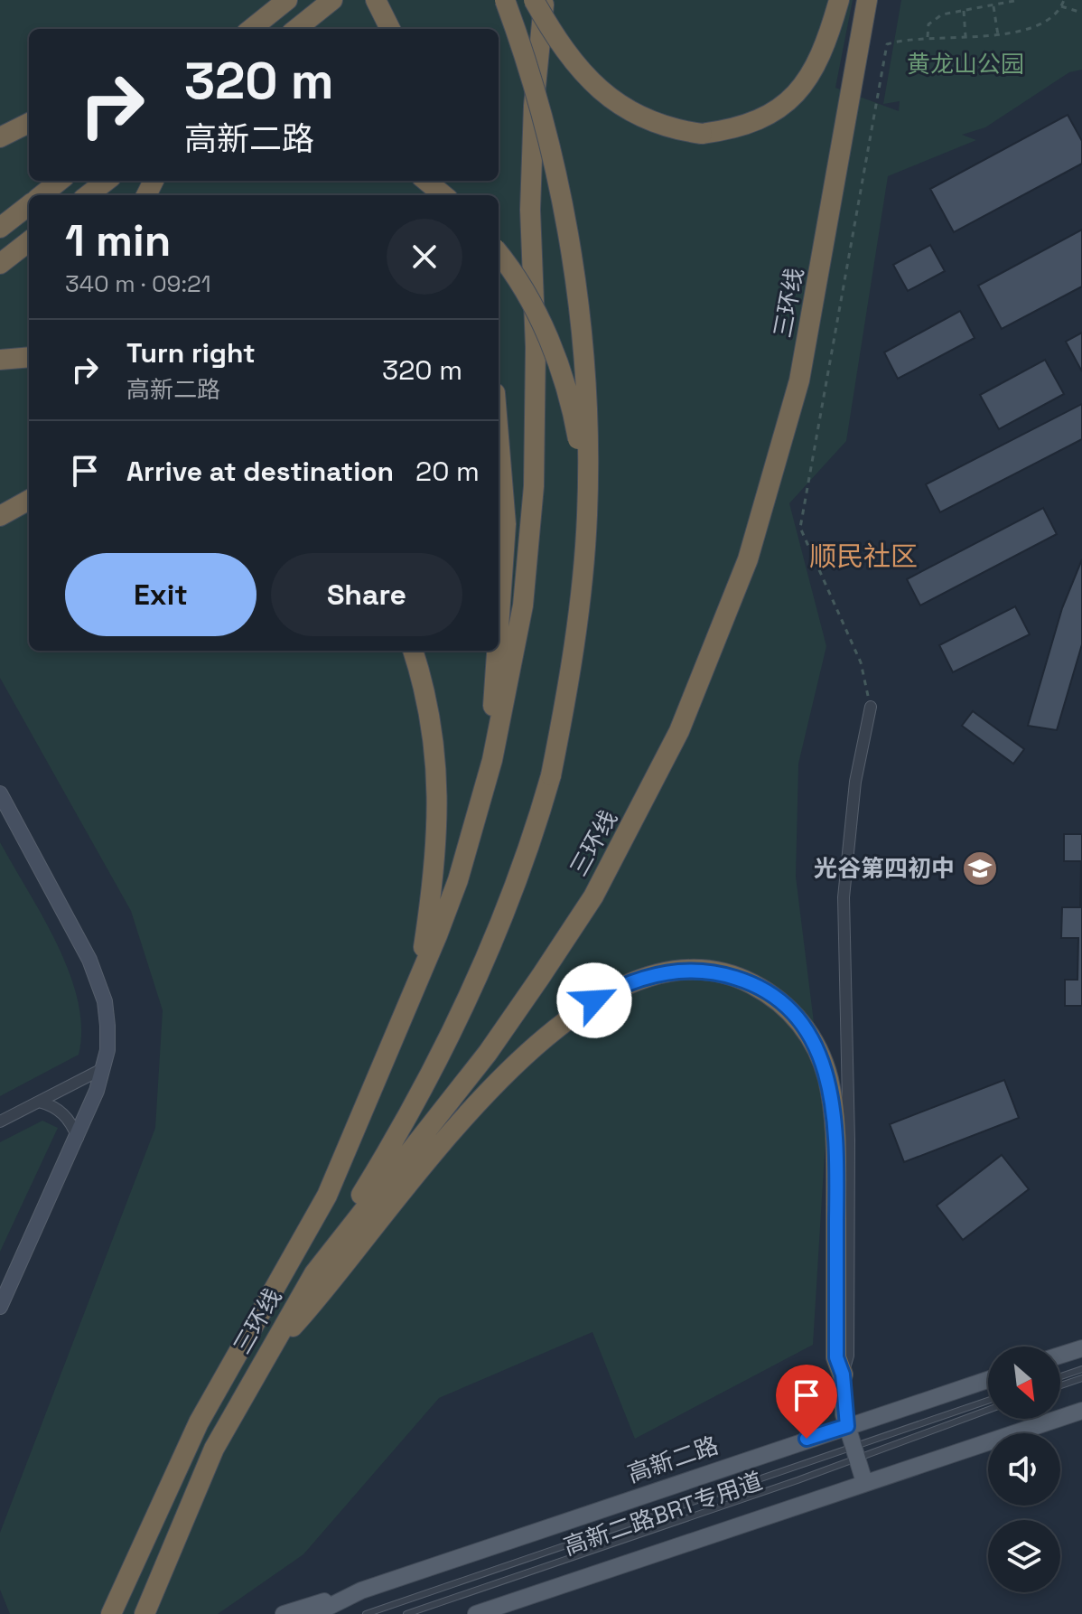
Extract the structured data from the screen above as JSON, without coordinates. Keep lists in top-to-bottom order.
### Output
{
  "streets": {
    "highway": ["三环线"],
    "main road": ["高新二路"],
    "lane": ["高新二路BRT专用道"]
  },
  "districts": ["顺民社区"],
  "parks": ["黄龙山公园"],
  "places": {
    "school or university": ["光谷第四初中"]
  },
  "north": "bottom right",
  "page": {
    "turn": ["320 m", "高新二路"],
    "heading": ["1 min", "340 m · 09:21"],
    "list": [
      {
        "name": "Turn right",
        "note": "高新二路",
        "value": "320 m"
      },
      {
        "name": "Arrive at destination",
        "value": "20 m"
      }
    ],
    "buttons": ["Exit", "Share"]
  }
}
